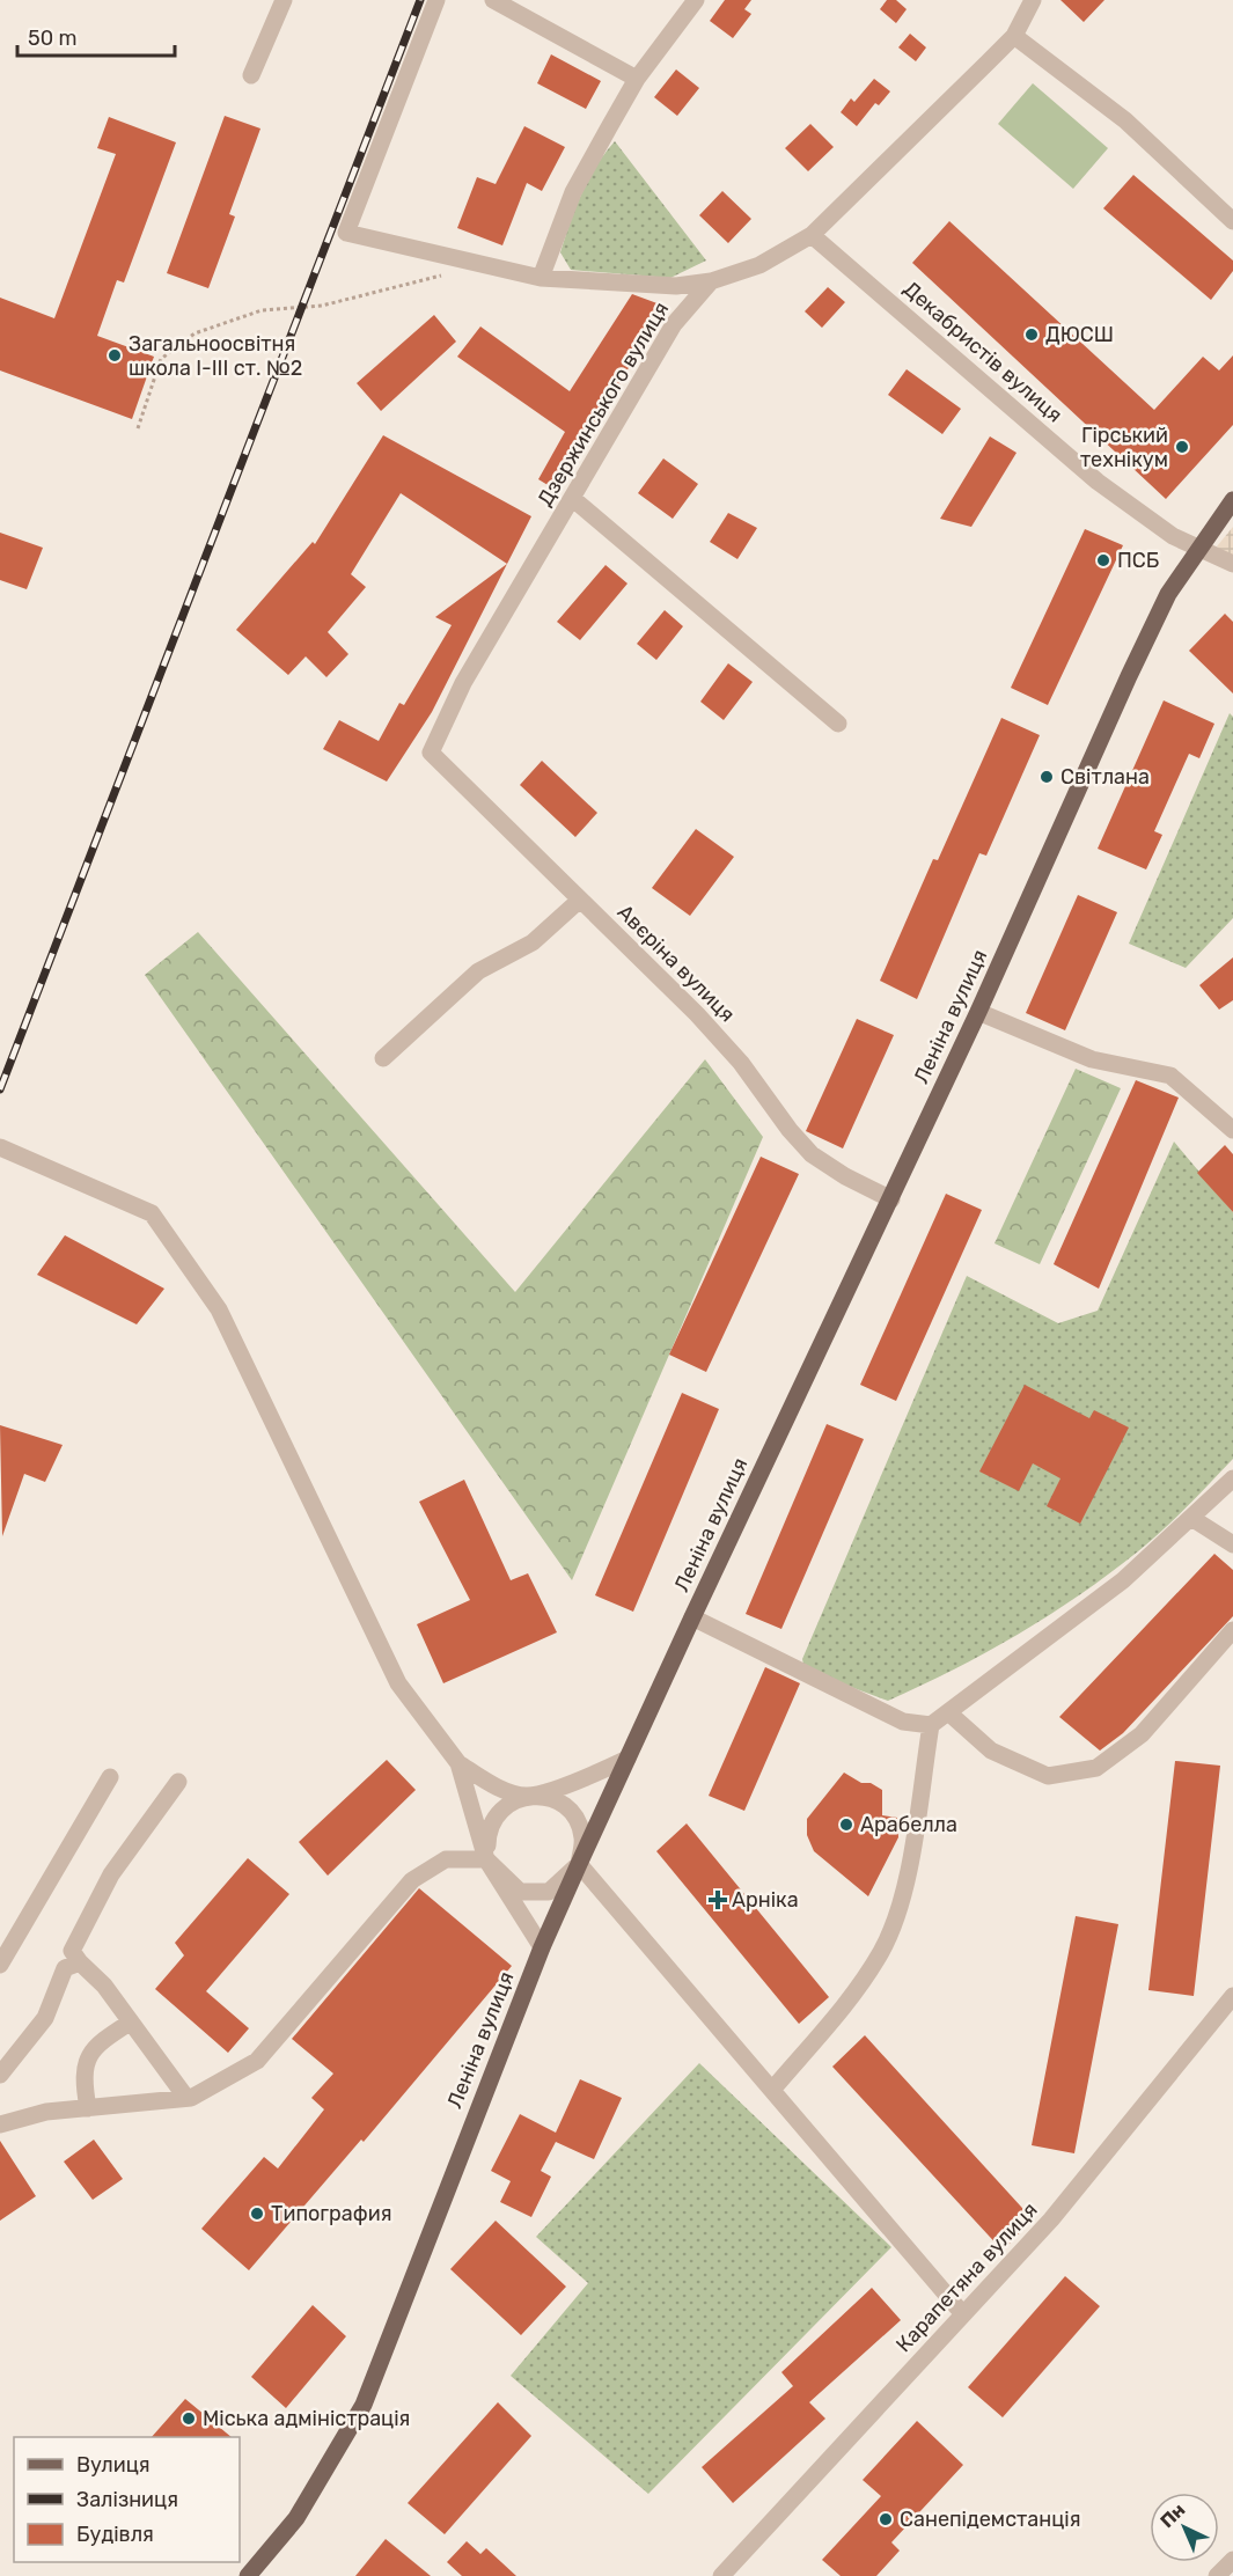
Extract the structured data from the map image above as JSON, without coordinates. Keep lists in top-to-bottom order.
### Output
{
  "streets": {
    "main road": ["Леніна вулиця"],
    "street": [
      "Декабристів вулиця",
      "Дзержинського вулиця",
      "Авєріна вулиця",
      "Карапетяна вулиця"
    ]
  },
  "crossings": [
    ["Декабристів вулиця", "Леніна вулиця"],
    ["Дзержинського вулиця", "Авєріна вулиця"],
    ["Авєріна вулиця", "Леніна вулиця"]
  ],
  "places": {
    "other": [
      "ДЮСШ",
      "Загальноосвітня школа І-ІІІ ст. №2",
      "Гірський технікум",
      "ПСБ",
      "Світлана",
      "Арабелла",
      "Типография",
      "Міська адміністрація",
      "Санепідемстанція"
    ],
    "health": ["Арніка"]
  },
  "legend": ["Вулиця", "Залізниця", "Будівля"],
  "scale_bar": "50 m",
  "north": "top left"
}
